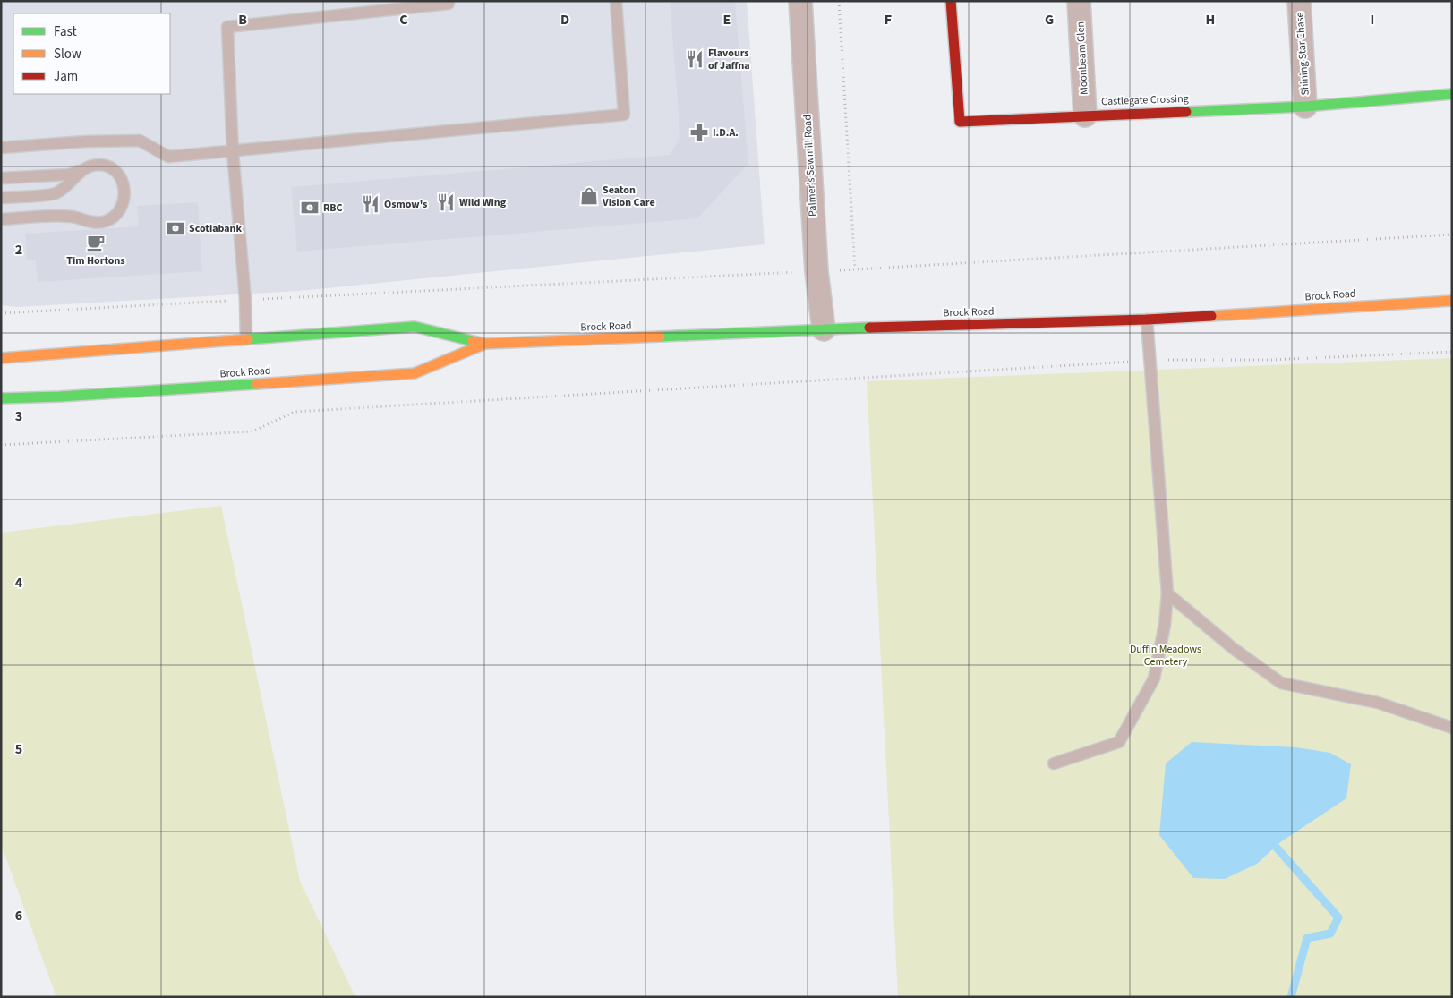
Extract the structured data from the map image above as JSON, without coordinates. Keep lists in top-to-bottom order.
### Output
{
  "streets": {
    "main road": ["Castlegate Crossing", "Brock Road"],
    "street": ["Shining Star Chase", "Moonbeam Glen", "Palmer's Sawmill Road"]
  },
  "crossings": [
    ["Shining Star Chase", "Castlegate Crossing"],
    ["Moonbeam Glen", "Castlegate Crossing"],
    ["Palmer's Sawmill Road", "Brock Road"]
  ],
  "parks": ["Duffin Meadows Cemetery"],
  "places": {
    "restaurant": ["Flavours of Jaffna", "Wild Wing", "Osmow's"],
    "pharmacy": ["I.D.A."],
    "shop": ["Seaton Vision Care"],
    "bank": ["RBC", "Scotiabank"],
    "cafe": ["Tim Hortons"]
  },
  "legend": ["Fast", "Slow", "Jam"],
  "grid": {
    "columns": [
      "B",
      "C",
      "D",
      "E",
      "F",
      "G",
      "H",
      "I"
    ],
    "rows": [
      "2",
      "3",
      "4",
      "5",
      "6"
    ]
  }
}
